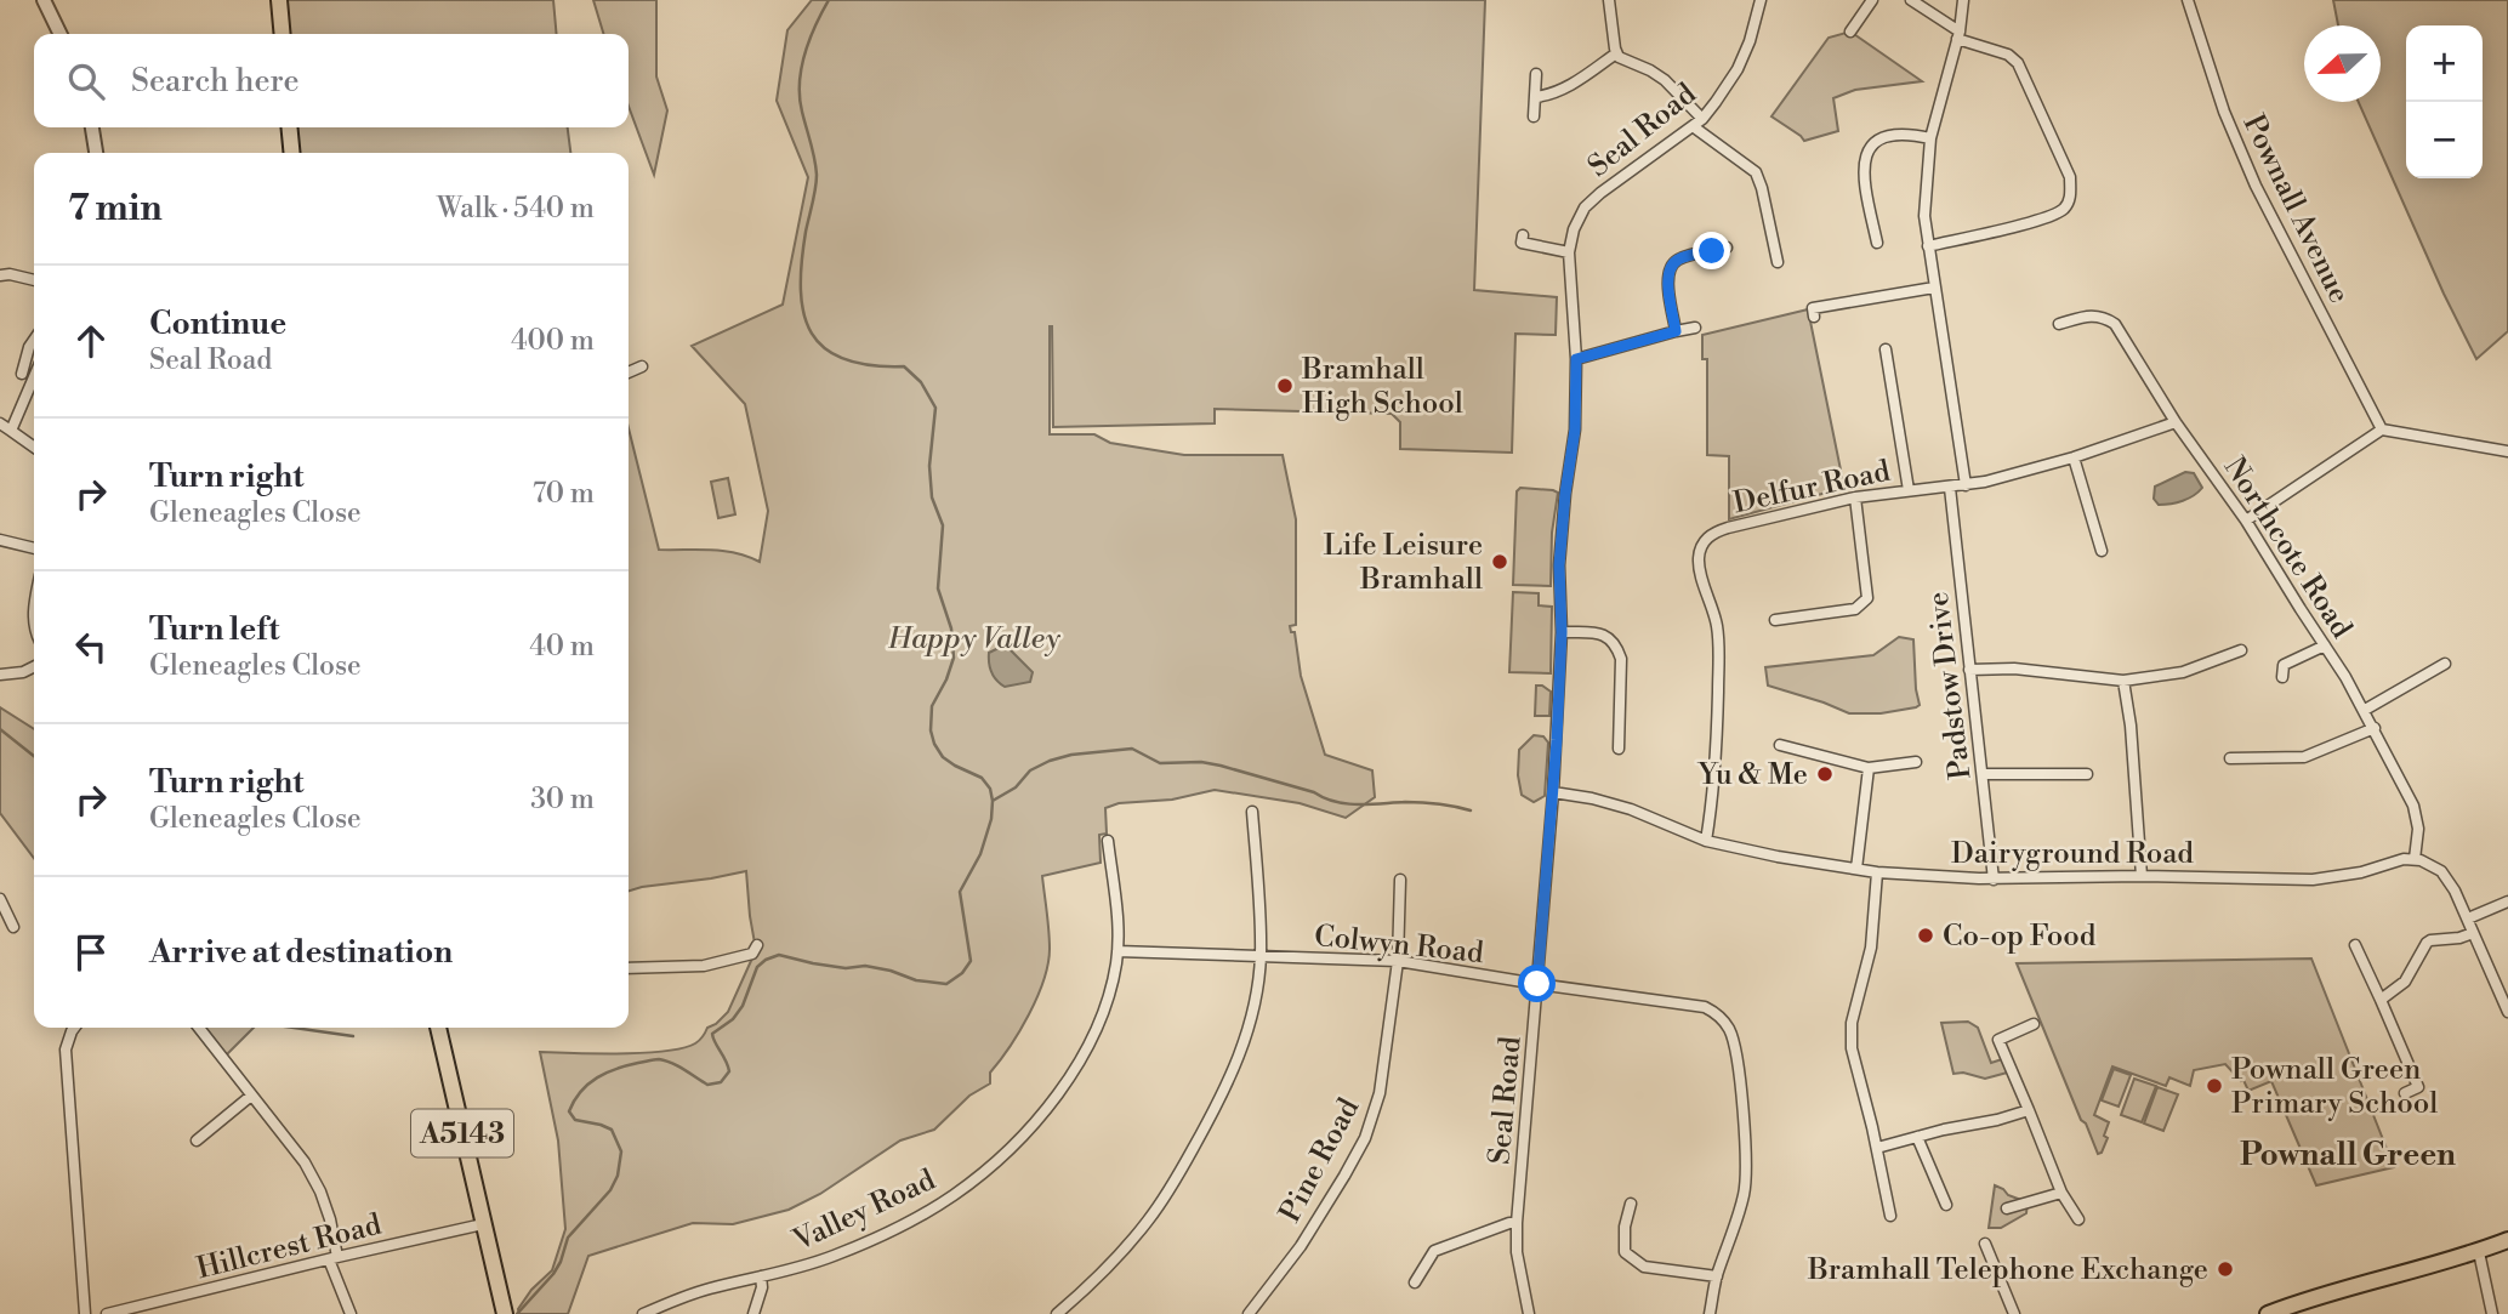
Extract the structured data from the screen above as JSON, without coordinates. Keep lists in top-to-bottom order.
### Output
{
  "streets": {
    "main road": ["A5143"],
    "street": [
      "Seal Road",
      "Pownall Avenue",
      "Delfur Road",
      "Northcote Road",
      "Padstow Drive",
      "Dairyground Road",
      "Colwyn Road",
      "Pine Road",
      "Valley Road",
      "Hillcrest Road"
    ]
  },
  "crossings": [
    ["Seal Road", "Dairyground Road"],
    ["Seal Road", "Colwyn Road"],
    ["Delfur Road", "Northcote Road"],
    ["Delfur Road", "Padstow Drive"],
    ["Delfur Road", "Dairyground Road"],
    ["Northcote Road", "Dairyground Road"],
    ["Padstow Drive", "Dairyground Road"],
    ["Colwyn Road", "Pine Road"],
    ["Colwyn Road", "Valley Road"],
    ["A5143", "Hillcrest Road"]
  ],
  "districts": ["Pownall Green"],
  "parks": ["Happy Valley"],
  "places": [
    "Bramhall High School",
    "Life Leisure Bramhall",
    "Yu & Me",
    "Co-op Food",
    "Pownall Green Primary School",
    "Bramhall Telephone Exchange"
  ],
  "north": "left",
  "page": {
    "map_buttons": ["+", "−"],
    "search": "Search here",
    "heading": ["7 min", "Walk · 540 m"],
    "list": [
      ["Continue", "Seal Road", "400 m"],
      ["Turn right", "Gleneagles Close", "70 m"],
      ["Turn left", "Gleneagles Close", "40 m"],
      ["Turn right", "Gleneagles Close", "30 m"],
      "Arrive at destination"
    ]
  }
}
